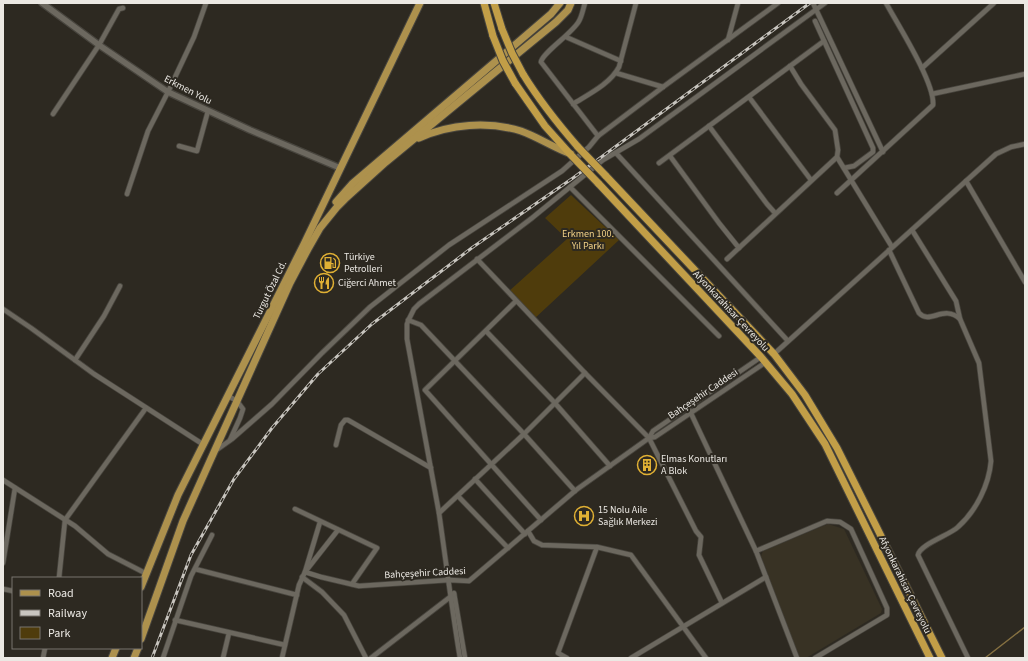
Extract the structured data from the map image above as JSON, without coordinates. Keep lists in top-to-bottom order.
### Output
{
  "streets": {
    "highway": ["Afyonkarahisar Çevreyolu"],
    "main road": ["Turgut Özal Cd."],
    "street": ["Erkmen Yolu", "Bahçeşehir Caddesi"]
  },
  "crossings": [
    ["Erkmen Yolu", "Turgut Özal Cd."],
    ["Afyonkarahisar Çevreyolu", "Bahçeşehir Caddesi"]
  ],
  "parks": ["Erkmen 100. Yıl Parkı"],
  "places": {
    "fuel station": ["Türkiye Petrolleri"],
    "restaurant": ["Ciğerci Ahmet"],
    "building": ["Elmas Konutları A Blok"],
    "hospital": ["15 Nolu Aile Sağlık Merkezi"]
  },
  "legend": ["Road", "Railway", "Park"]
}
